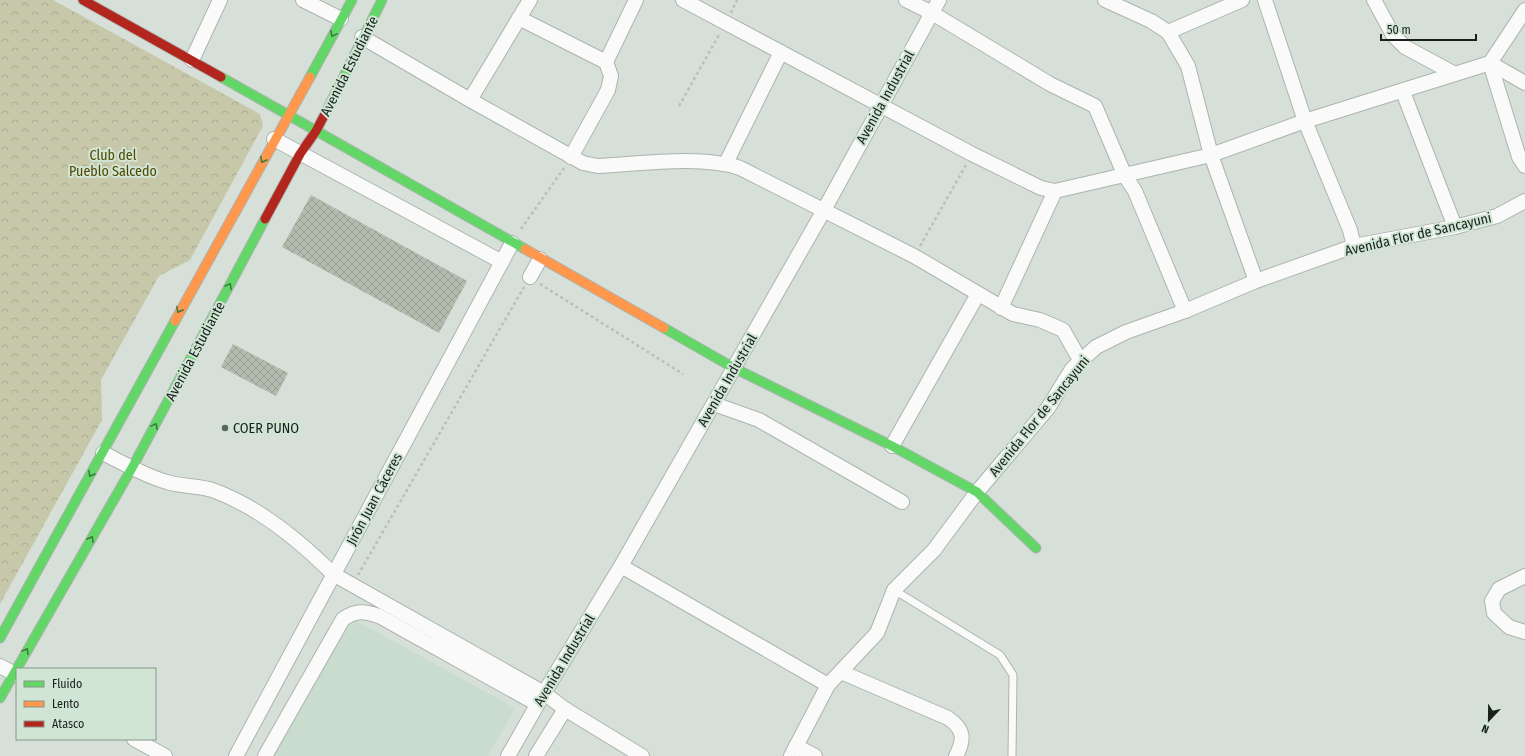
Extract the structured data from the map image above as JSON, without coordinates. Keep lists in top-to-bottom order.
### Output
{
  "streets": {
    "street": [
      "Avenida Estudiante",
      "Avenida Industrial",
      "Avenida Flor de Sancayuni",
      "Jirón Juan Cáceres"
    ]
  },
  "parks": ["Club del Pueblo Salcedo"],
  "places": ["COER PUNO"],
  "legend": ["Fluido", "Lento", "Atasco"],
  "scale_bar": "50 m",
  "north": "bottom"
}
